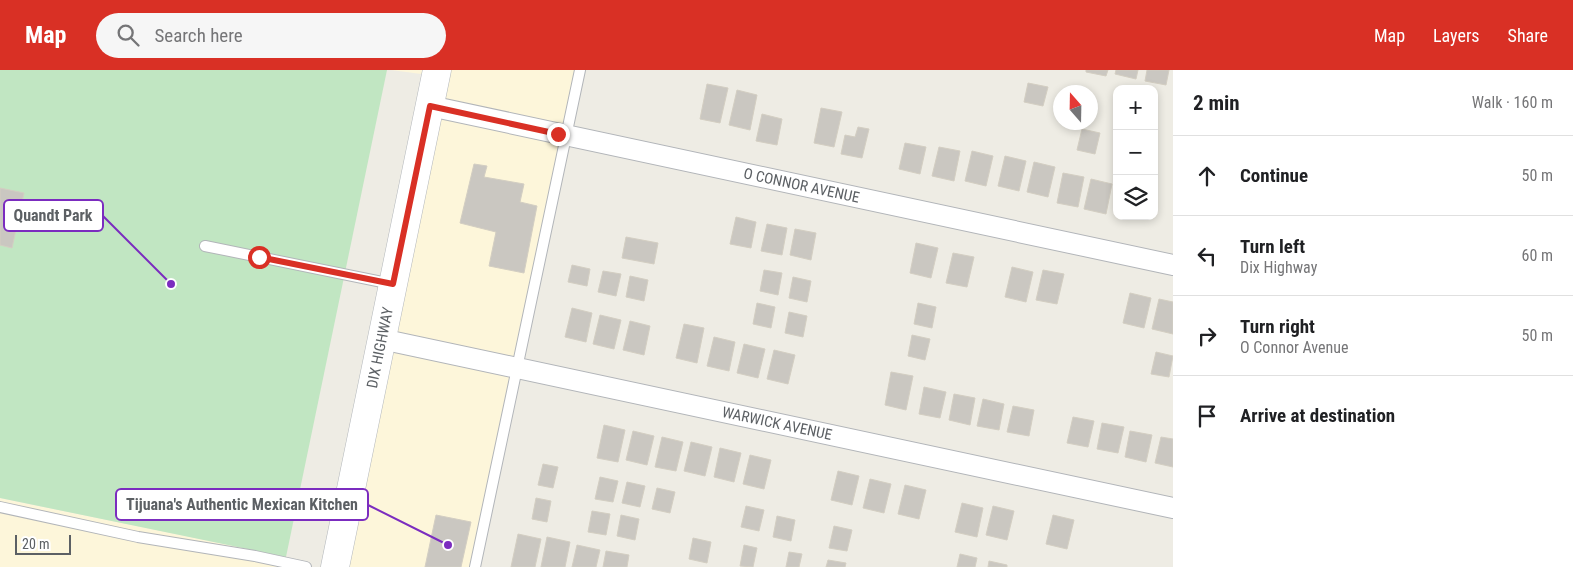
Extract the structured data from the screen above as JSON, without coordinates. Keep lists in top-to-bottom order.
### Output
{
  "streets": {
    "main road": ["DIX HIGHWAY"],
    "street": ["O CONNOR AVENUE", "WARWICK AVENUE"]
  },
  "crossings": [
    ["O CONNOR AVENUE", "DIX HIGHWAY"],
    ["DIX HIGHWAY", "WARWICK AVENUE"]
  ],
  "places": ["Quandt Park", "Tijuana's Authentic Mexican Kitchen"],
  "scale_bar": "20 m",
  "north": "top",
  "page": {
    "header": "Map",
    "search": "Search here",
    "nav": ["Map", "Layers", "Share"],
    "heading": ["2 min", "Walk · 160 m"],
    "map_buttons": ["+", "−"],
    "list": [
      ["Continue", "50 m"],
      ["Turn left", "Dix Highway", "60 m"],
      ["Turn right", "O Connor Avenue", "50 m"],
      "Arrive at destination"
    ],
    "scale": "20 m"
  }
}
